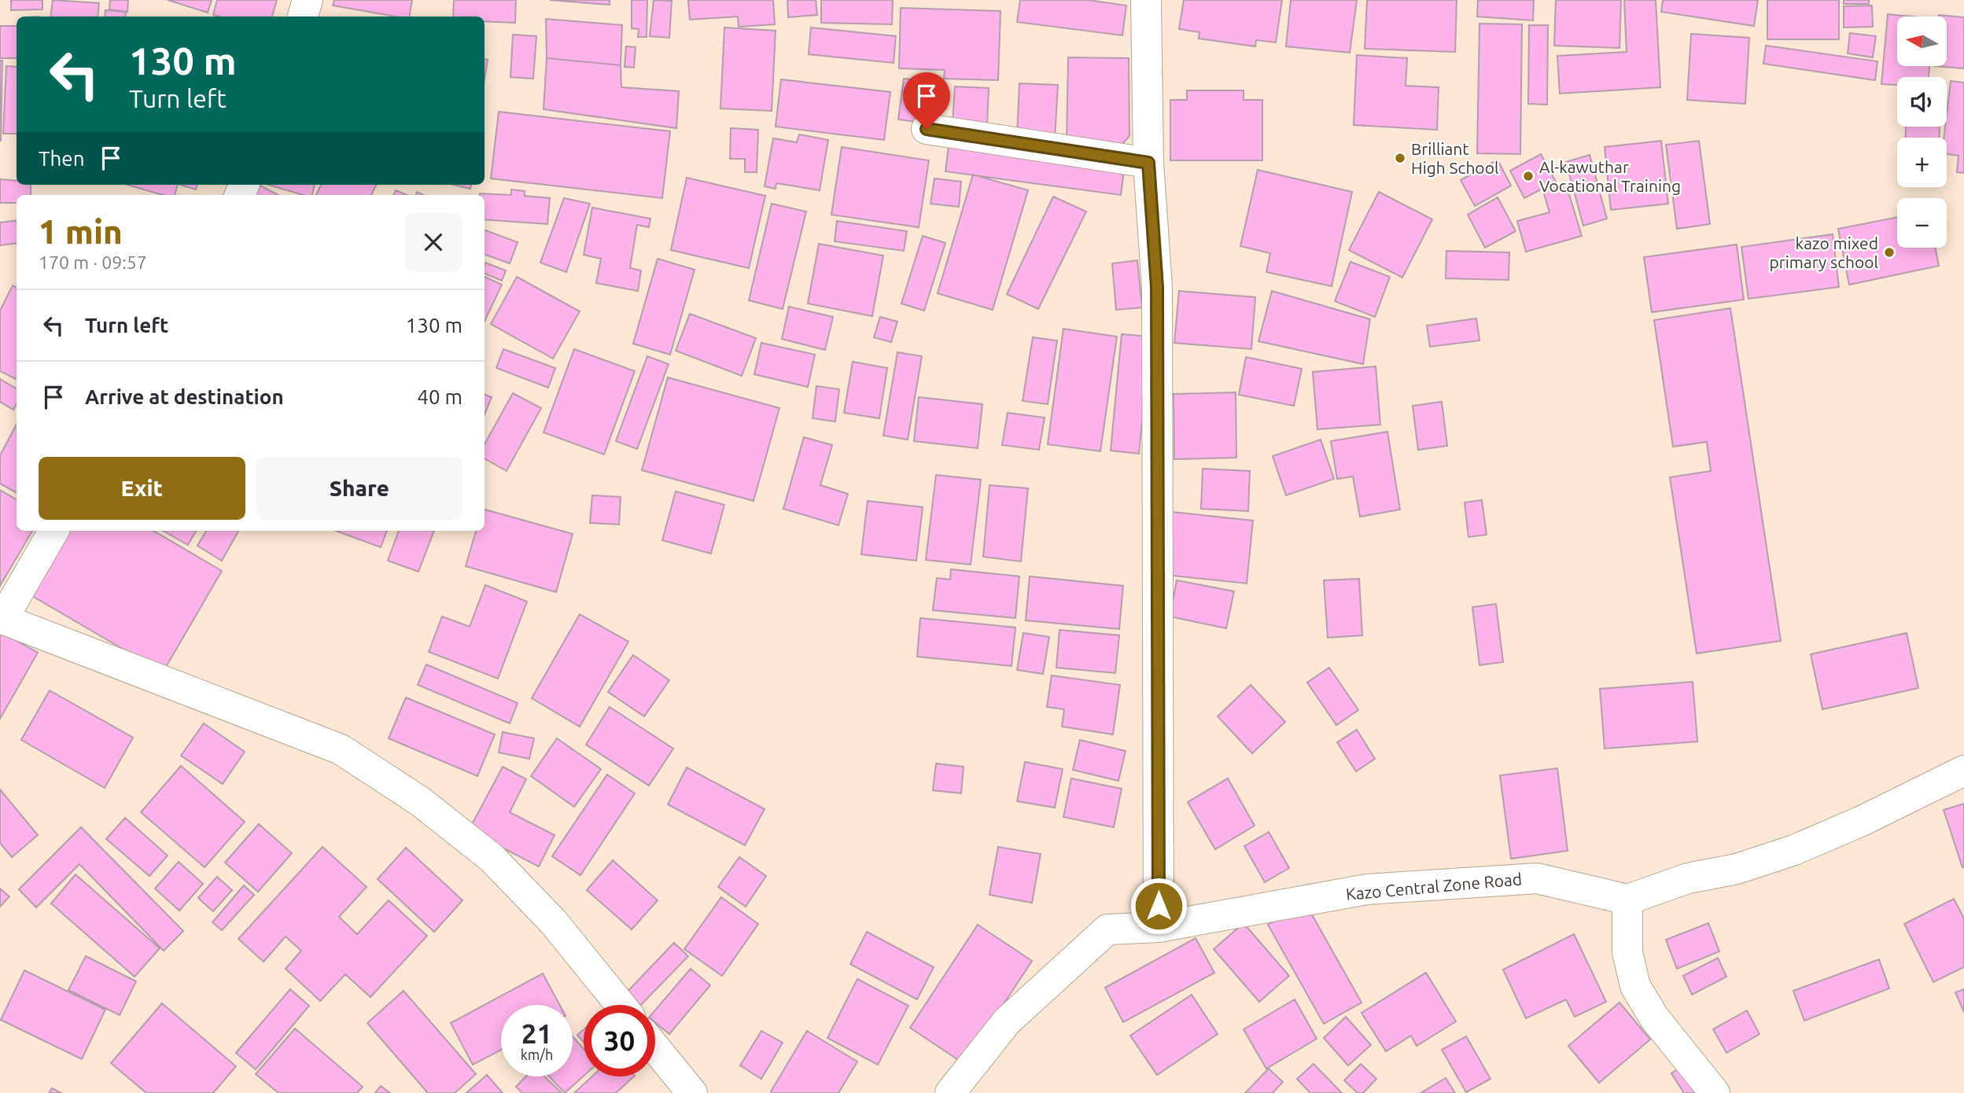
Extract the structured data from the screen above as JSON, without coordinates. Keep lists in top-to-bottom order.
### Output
{
  "streets": {
    "street": ["Kazo Central Zone Road"]
  },
  "places": ["Brilliant High School", "Al-kawuthar Vocational Training", "kazo mixed primary school"],
  "north": "left",
  "page": {
    "map_buttons": ["+", "−"],
    "turn": ["130 m", "Turn left"],
    "then": "Then",
    "heading": ["1 min", "170 m · 09:57"],
    "list": [
      {
        "name": "Turn left",
        "value": "130 m"
      },
      {
        "name": "Arrive at destination",
        "value": "40 m"
      }
    ],
    "buttons": ["Exit", "Share"],
    "speed": "21 km/h",
    "limit": "30"
  }
}
